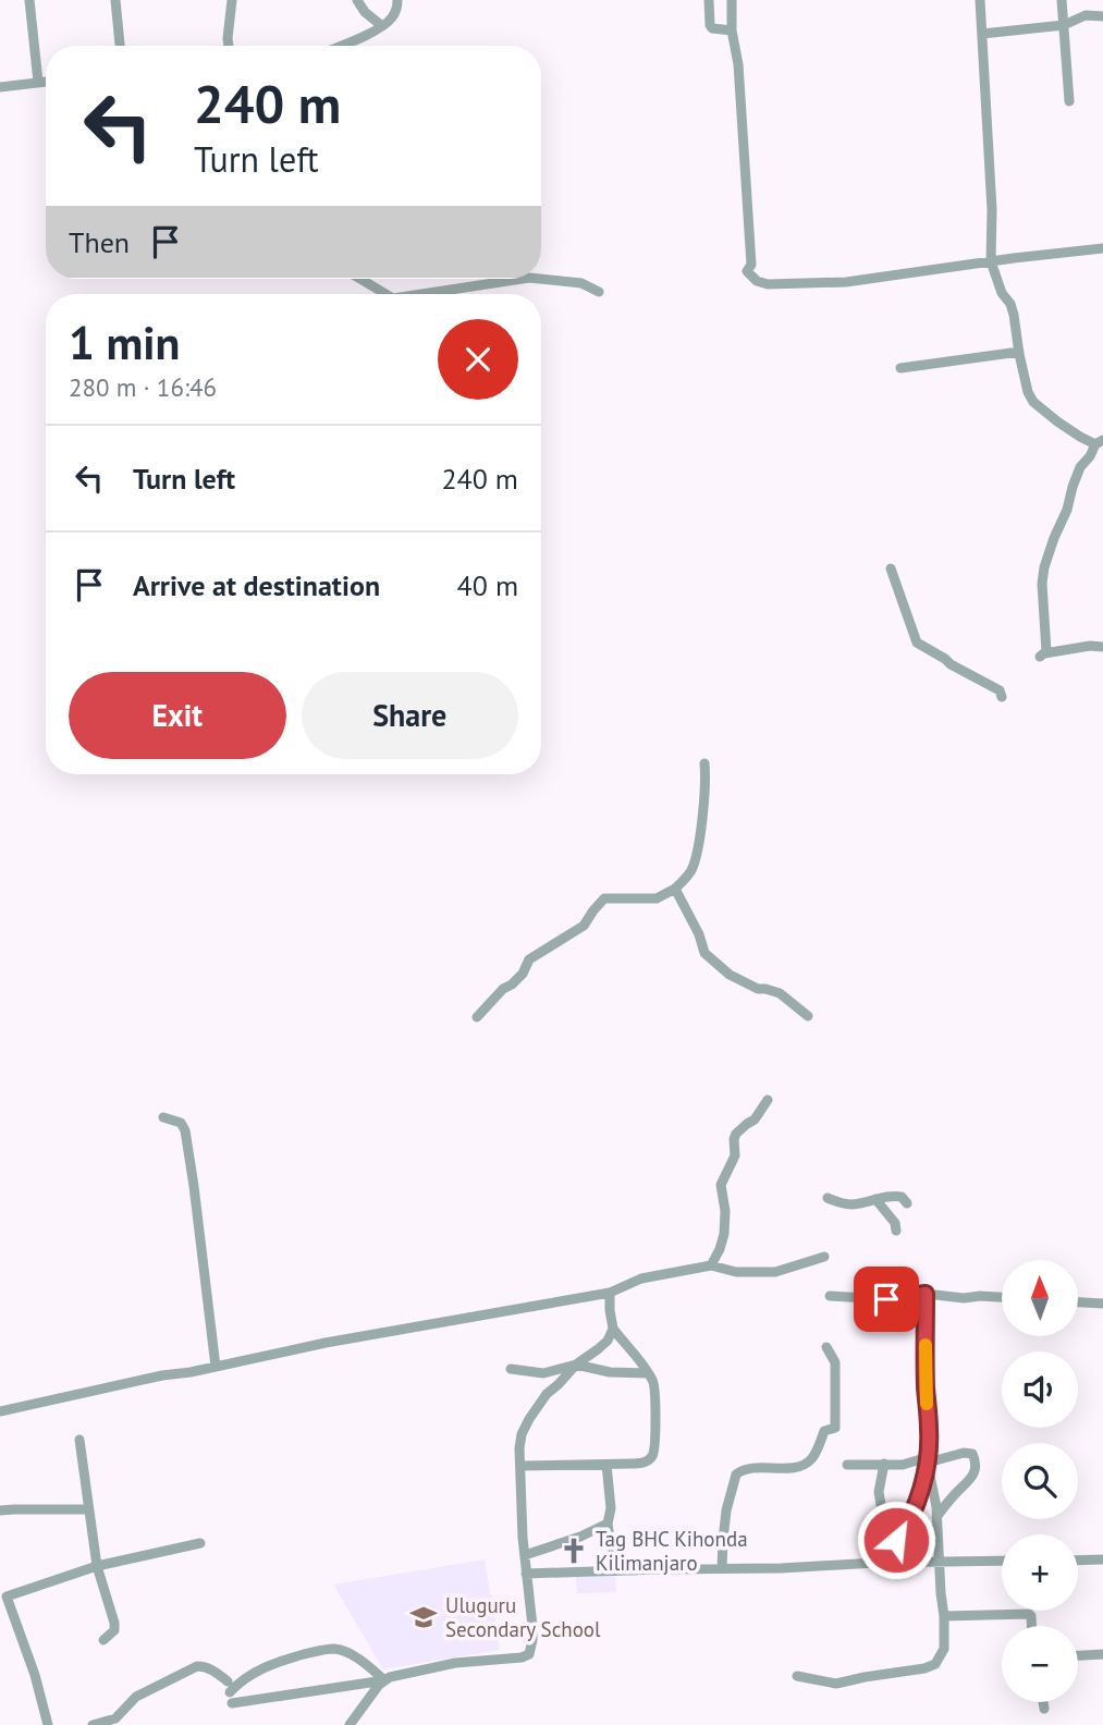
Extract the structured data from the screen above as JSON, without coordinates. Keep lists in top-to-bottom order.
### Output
{
  "places": {
    "church": ["Tag BHC Kihonda Kilimanjaro"],
    "school or university": ["Uluguru Secondary School"]
  },
  "north": "top",
  "page": {
    "turn": ["240 m", "Turn left"],
    "then": "Then",
    "heading": ["1 min", "280 m · 16:46"],
    "list": [
      {
        "name": "Turn left",
        "value": "240 m"
      },
      {
        "name": "Arrive at destination",
        "value": "40 m"
      }
    ],
    "buttons": ["Exit", "Share"],
    "map_buttons": ["+", "−"]
  }
}
